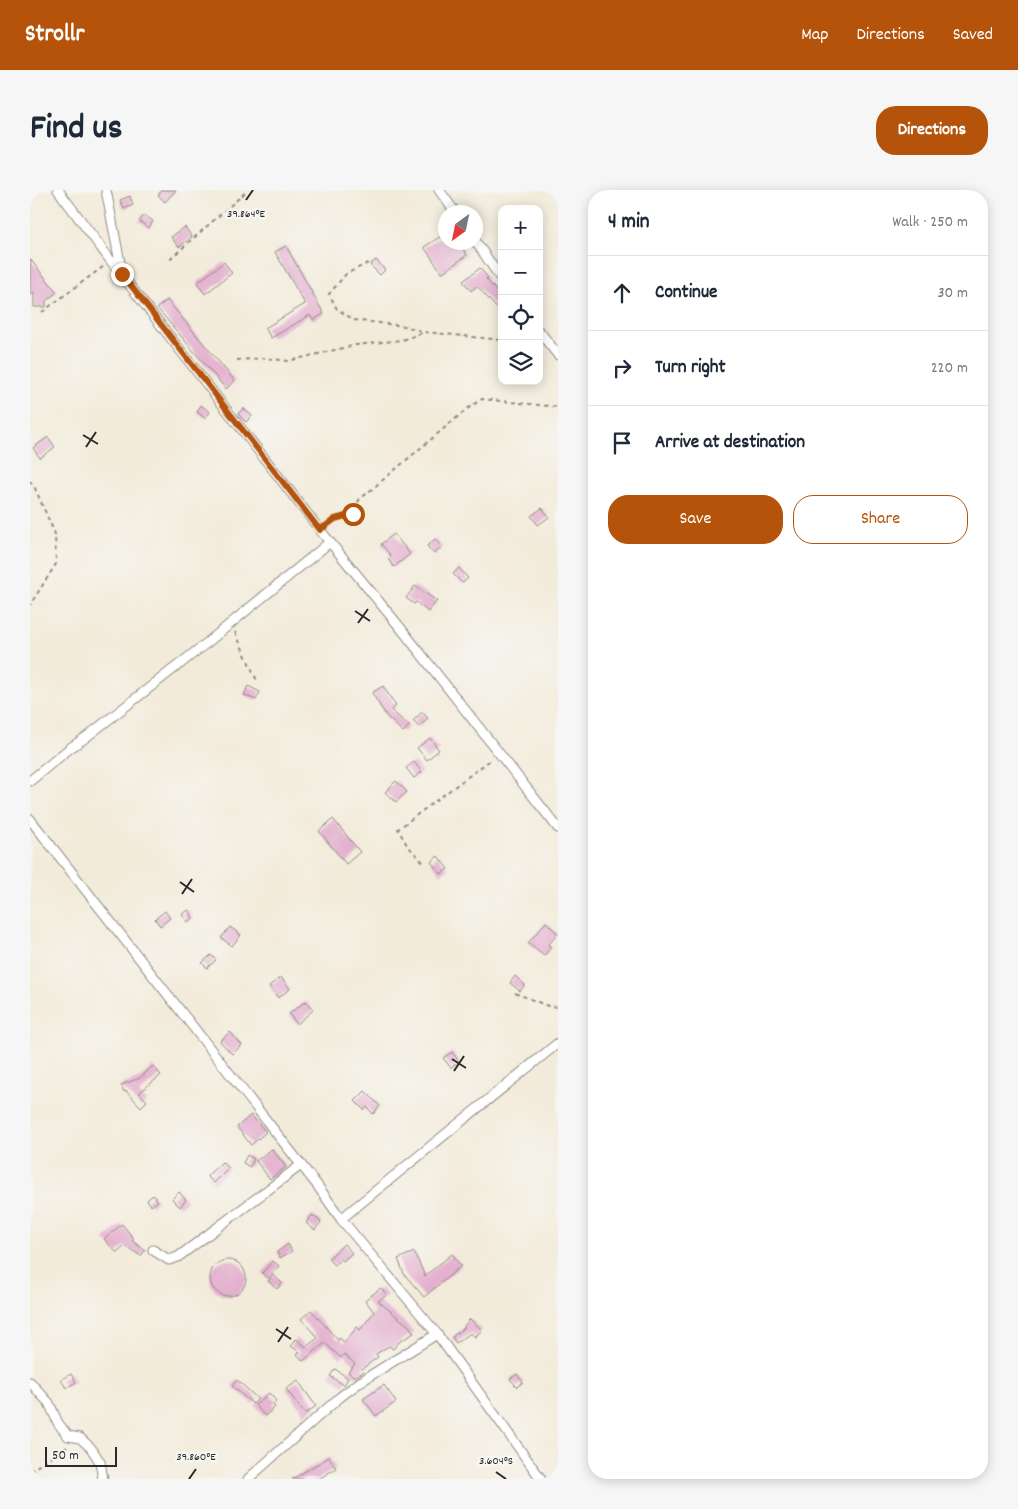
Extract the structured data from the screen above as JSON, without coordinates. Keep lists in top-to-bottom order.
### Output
{
  "scale_bar": "50 m",
  "north": "bottom left",
  "page": {
    "header": "Strollr",
    "nav": ["Map", "Directions", "Saved"],
    "title": "Find us",
    "buttons": [
      "Directions",
      ["Save", "Share"]
    ],
    "heading": ["4 min", "Walk · 250 m"],
    "map_buttons": ["+", "−"],
    "list": [
      ["Continue", "30 m"],
      ["Turn right", "220 m"],
      "Arrive at destination"
    ],
    "scale": "50 m"
  },
  "coordinates": ["39.864°E", "39.860°E", "3.604°S"]
}
